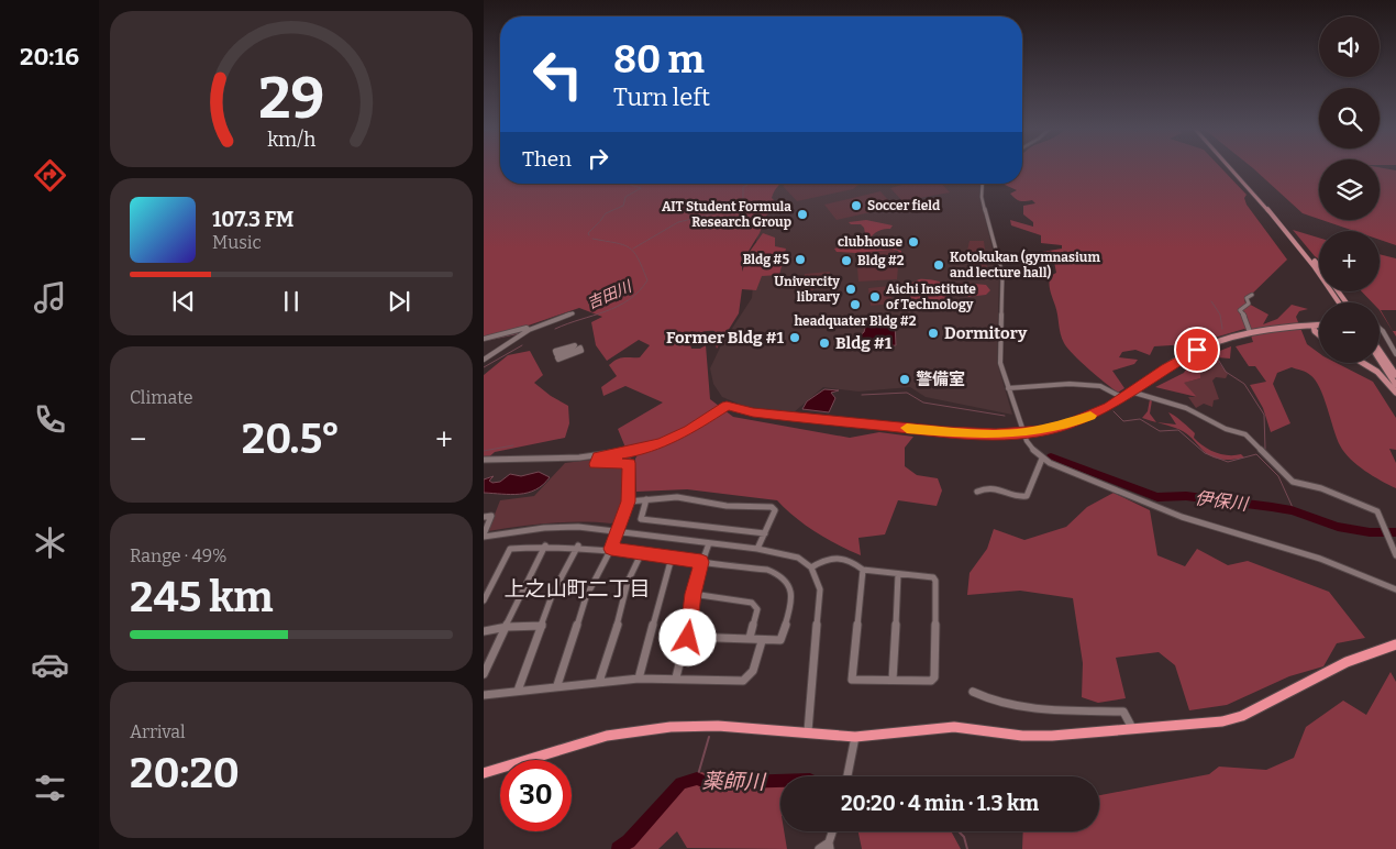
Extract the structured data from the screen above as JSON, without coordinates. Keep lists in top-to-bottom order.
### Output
{
  "districts": ["上之山町二丁目"],
  "water": ["吉田川", "伊保川", "薬師川"],
  "places": [
    "Soccer field",
    "AIT Student Formula Research Group",
    "clubhouse",
    "Bldg #5",
    "Bldg #2",
    "Kotokukan (gymnasium and lecture hall)",
    "Univercity library",
    "Aichi Institute of Technology",
    "headquater Bldg #2",
    "Dormitory",
    "Former Bldg #1",
    "Bldg #1",
    "警備室"
  ],
  "page": {
    "tabs": "20:16",
    "map_buttons": ["+", "−"],
    "turn": ["80 m", "Turn left"],
    "then": "Then",
    "song": ["107.3 FM", "Music"],
    "tile": [
      "Climate",
      ["Range · 49%", "245 km"],
      ["Arrival", "20:20"]
    ],
    "heat": ["−", "20.5°", "+"],
    "limit": "30",
    "trip": "20:20 · 4 min · 1.3 km",
    "gauge": ["29", "km/h"]
  }
}
